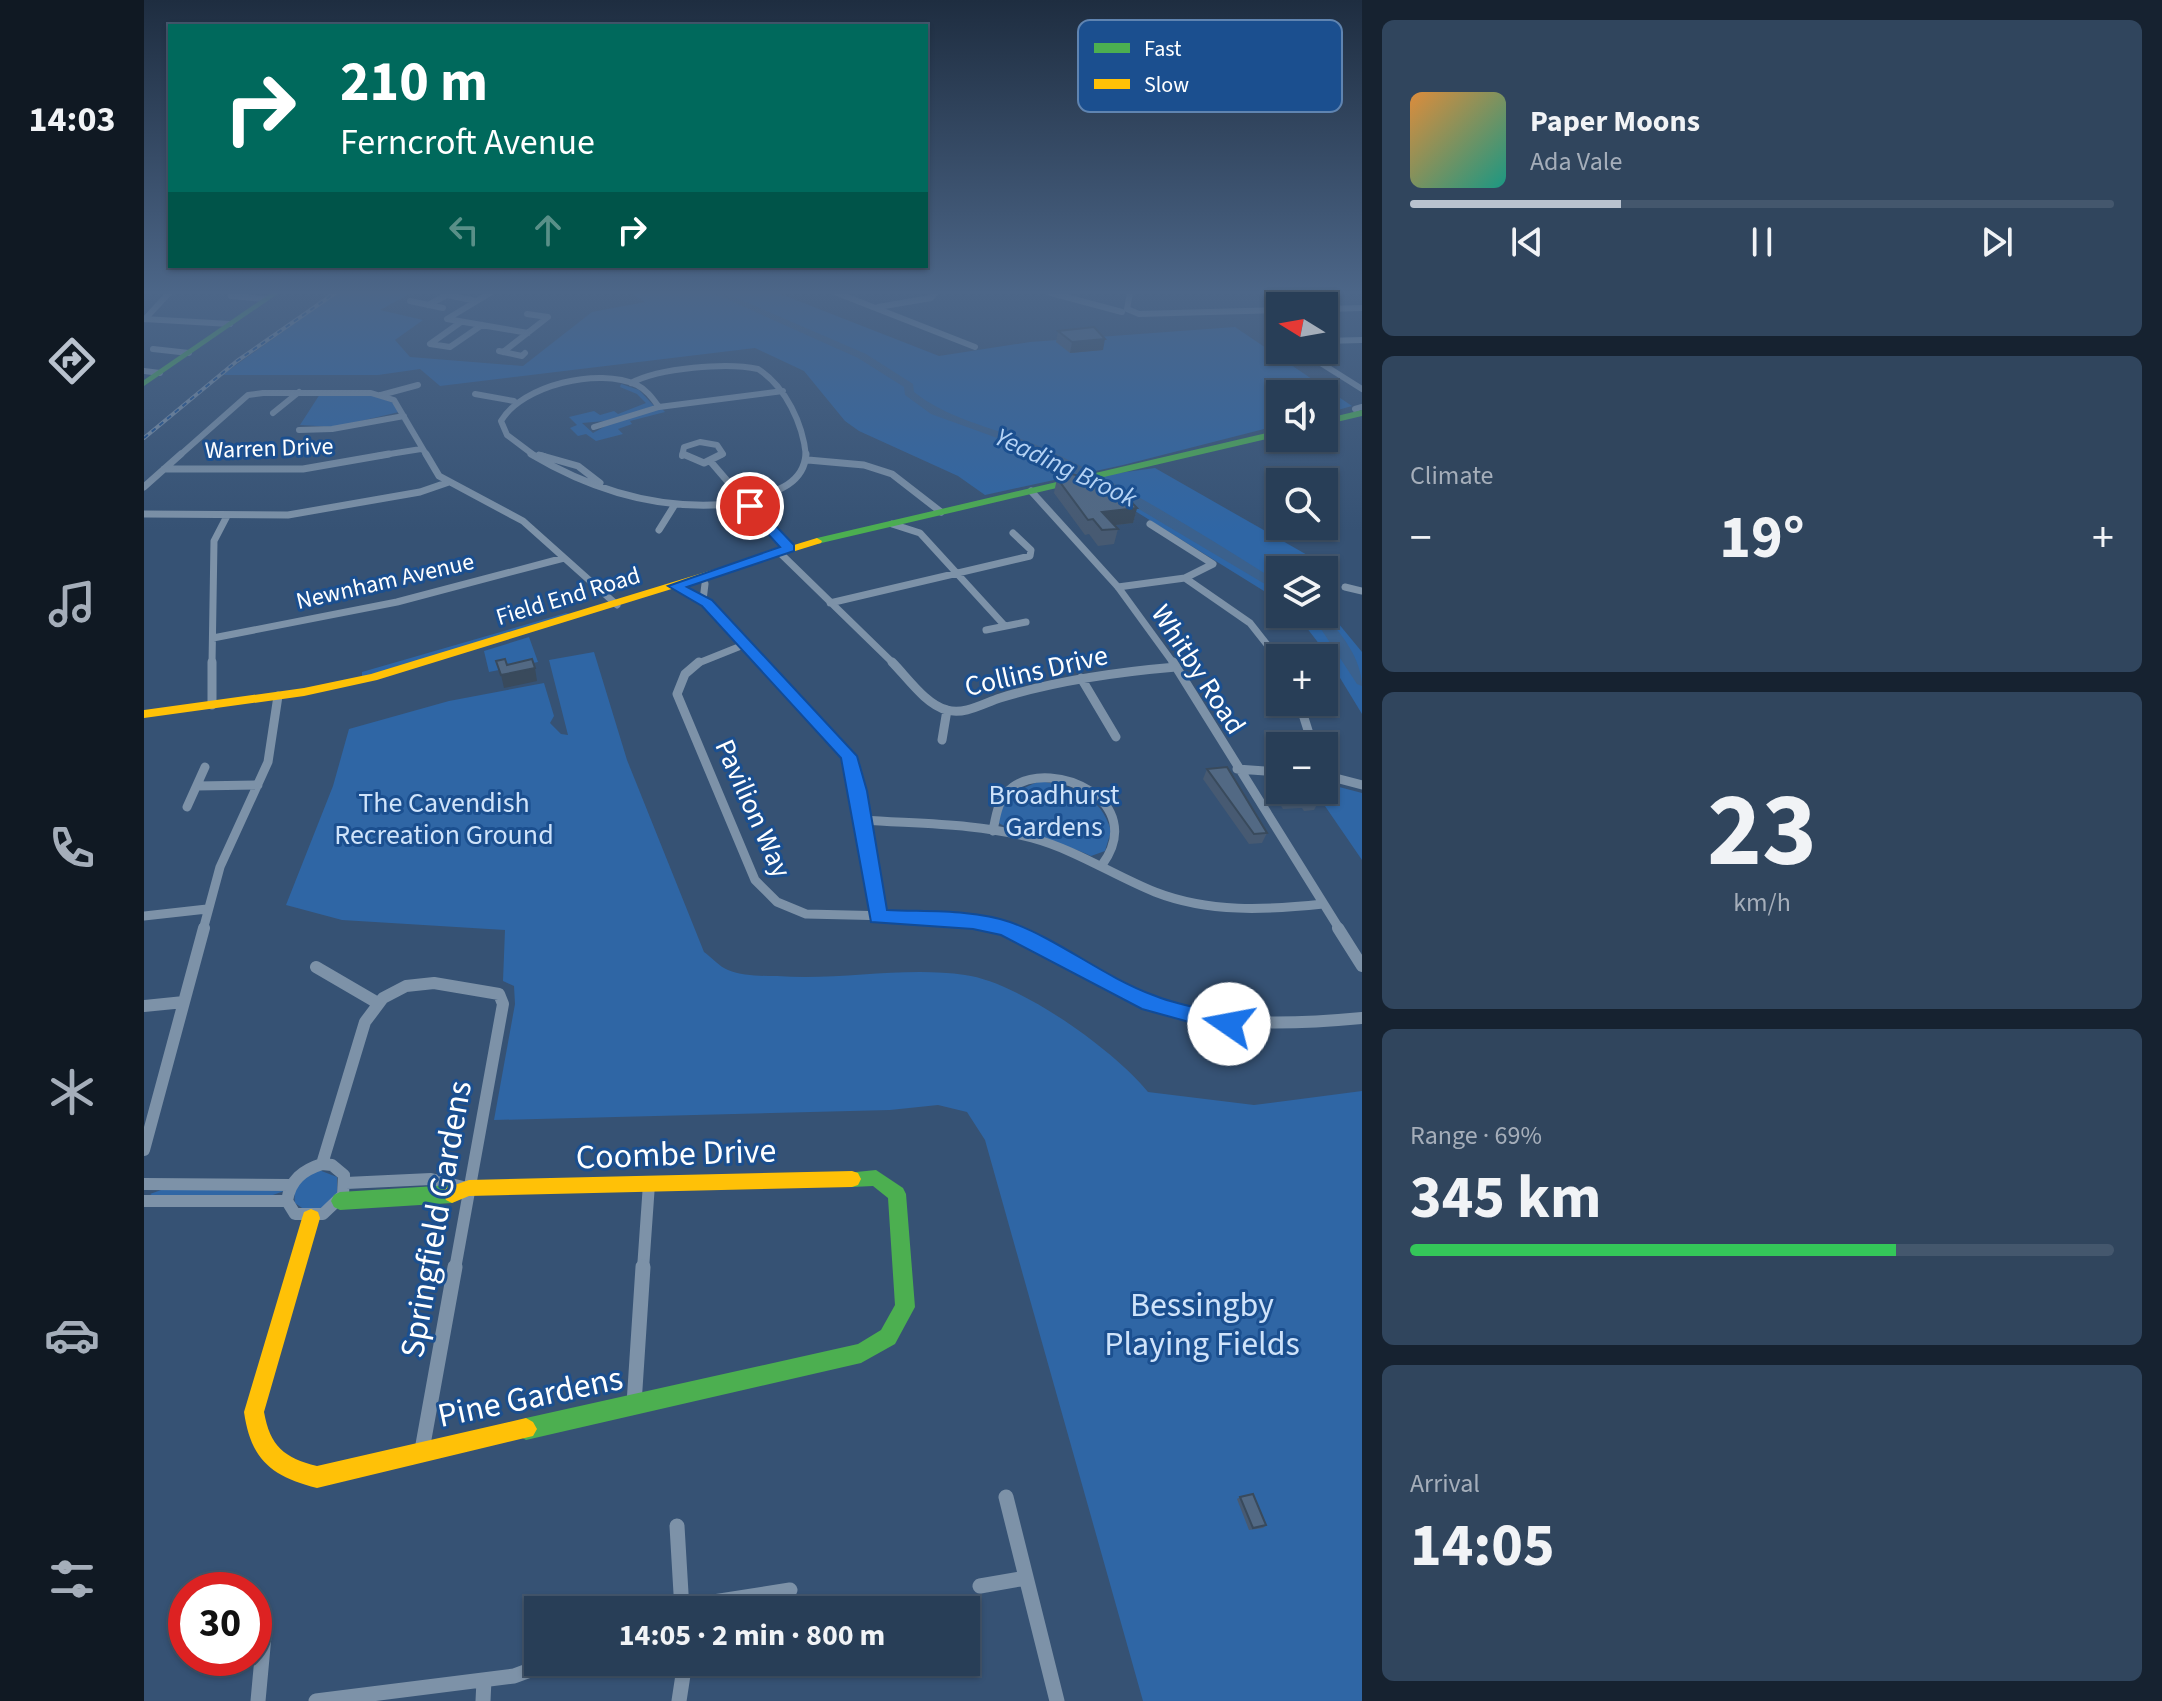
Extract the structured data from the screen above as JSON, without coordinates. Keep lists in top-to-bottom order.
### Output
{
  "streets": {
    "street": [
      "Warren Drive",
      "Newnham Avenue",
      "Field End Road",
      "Whitby Road",
      "Collins Drive",
      "Pavilion Way",
      "Coombe Drive",
      "Springfield Gardens",
      "Pine Gardens"
    ]
  },
  "crossings": [
    ["Field End Road", "Whitby Road"],
    ["Field End Road", "Collins Drive"],
    ["Whitby Road", "Collins Drive"],
    ["Coombe Drive", "Springfield Gardens"],
    ["Coombe Drive", "Pine Gardens"],
    ["Springfield Gardens", "Pine Gardens"]
  ],
  "water": ["Yeading Brook"],
  "parks": ["Broadhurst Gardens", "The Cavendish Recreation Ground", "Bessingby Playing Fields"],
  "legend": ["Fast", "Slow"],
  "north": "left",
  "page": {
    "tabs": "14:03",
    "turn": ["210 m", "Ferncroft Avenue"],
    "song": ["Paper Moons", "Ada Vale"],
    "map_buttons": ["+", "−"],
    "tile": [
      "Climate",
      ["23", "km/h"],
      ["Range · 69%", "345 km"],
      ["Arrival", "14:05"]
    ],
    "heat": ["−", "19°", "+"],
    "limit": "30",
    "trip": "14:05 · 2 min · 800 m"
  }
}
